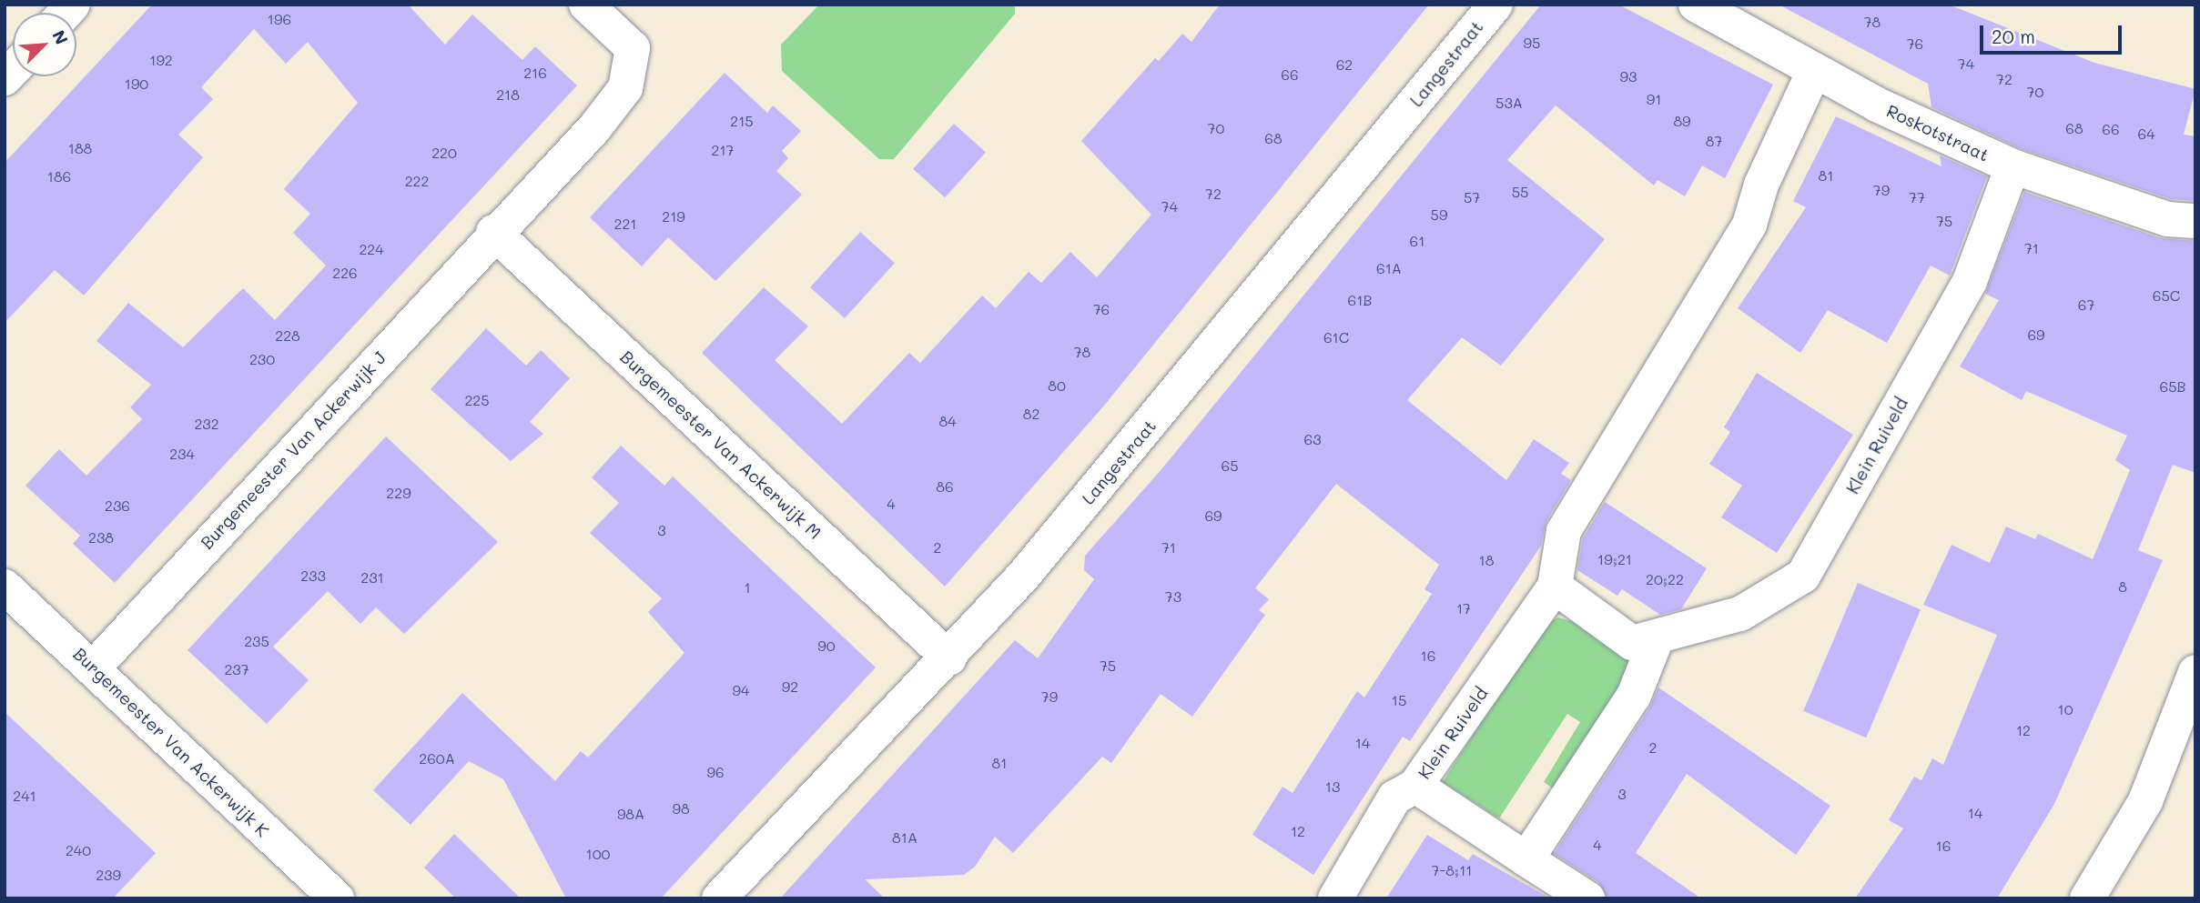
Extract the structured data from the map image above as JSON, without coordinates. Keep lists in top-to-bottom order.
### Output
{
  "streets": {
    "street": [
      "Langestraat",
      "Roskotstraat",
      "Burgemeester Van Ackerwijk M",
      "Klein Ruiveld",
      "Burgemeester Van Ackerwijk J",
      "Burgemeester Van Ackerwijk K"
    ]
  },
  "crossings": [
    ["Langestraat", "Burgemeester Van Ackerwijk M"],
    ["Roskotstraat", "Klein Ruiveld"],
    ["Burgemeester Van Ackerwijk M", "Burgemeester Van Ackerwijk J"],
    ["Burgemeester Van Ackerwijk J", "Burgemeester Van Ackerwijk K"]
  ],
  "house_numbers": [
    "196",
    "78",
    "95",
    "76",
    "192",
    "74",
    "62",
    "216",
    "66",
    "93",
    "72",
    "190",
    "70",
    "218",
    "91",
    "53A",
    "215",
    "89",
    "70",
    "68",
    "66",
    "64",
    "68",
    "87",
    "188",
    "217",
    "220",
    "81",
    "186",
    "222",
    "79",
    "55",
    "72",
    "57",
    "77",
    "74",
    "59",
    "219",
    "75",
    "221",
    "61",
    "71",
    "224",
    "61A",
    "226",
    "65C",
    "61B",
    "67",
    "76",
    "69",
    "228",
    "61C",
    "78",
    "230",
    "80",
    "65B",
    "225",
    "82",
    "84",
    "232",
    "63",
    "234",
    "65",
    "86",
    "229",
    "4",
    "236",
    "69",
    "3",
    "238",
    "2",
    "71",
    "19;21",
    "18",
    "233",
    "231",
    "20;22",
    "8",
    "1",
    "73",
    "17",
    "235",
    "90",
    "16",
    "75",
    "237",
    "92",
    "94",
    "79",
    "15",
    "10",
    "12",
    "14",
    "2",
    "260A",
    "81",
    "96",
    "13",
    "3",
    "241",
    "98",
    "14",
    "98A",
    "12",
    "81A",
    "4",
    "16",
    "240",
    "100",
    "7-8;11",
    "239"
  ],
  "scale_bar": "20 m",
  "north": "top right"
}
